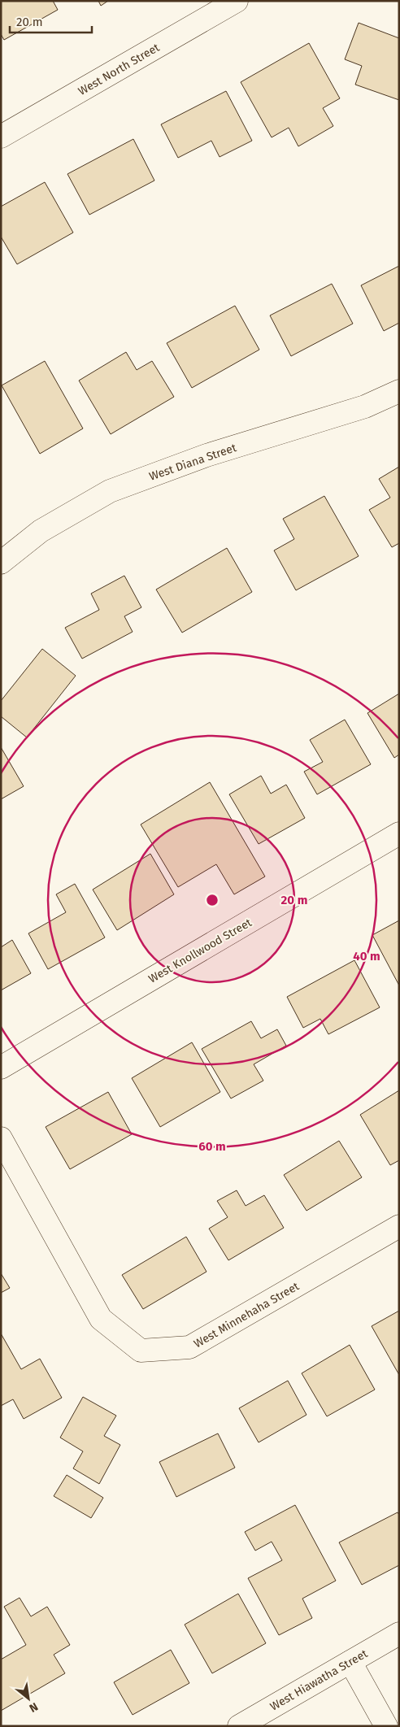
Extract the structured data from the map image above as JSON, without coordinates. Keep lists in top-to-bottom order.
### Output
{
  "streets": {
    "street": [
      "West North Street",
      "West Diana Street",
      "West Knollwood Street",
      "West Minnehaha Street",
      "West Hiawatha Street"
    ]
  },
  "scale_bar": "20 m",
  "north": "bottom right",
  "rings": ["20 m", "40 m", "60 m"]
}
